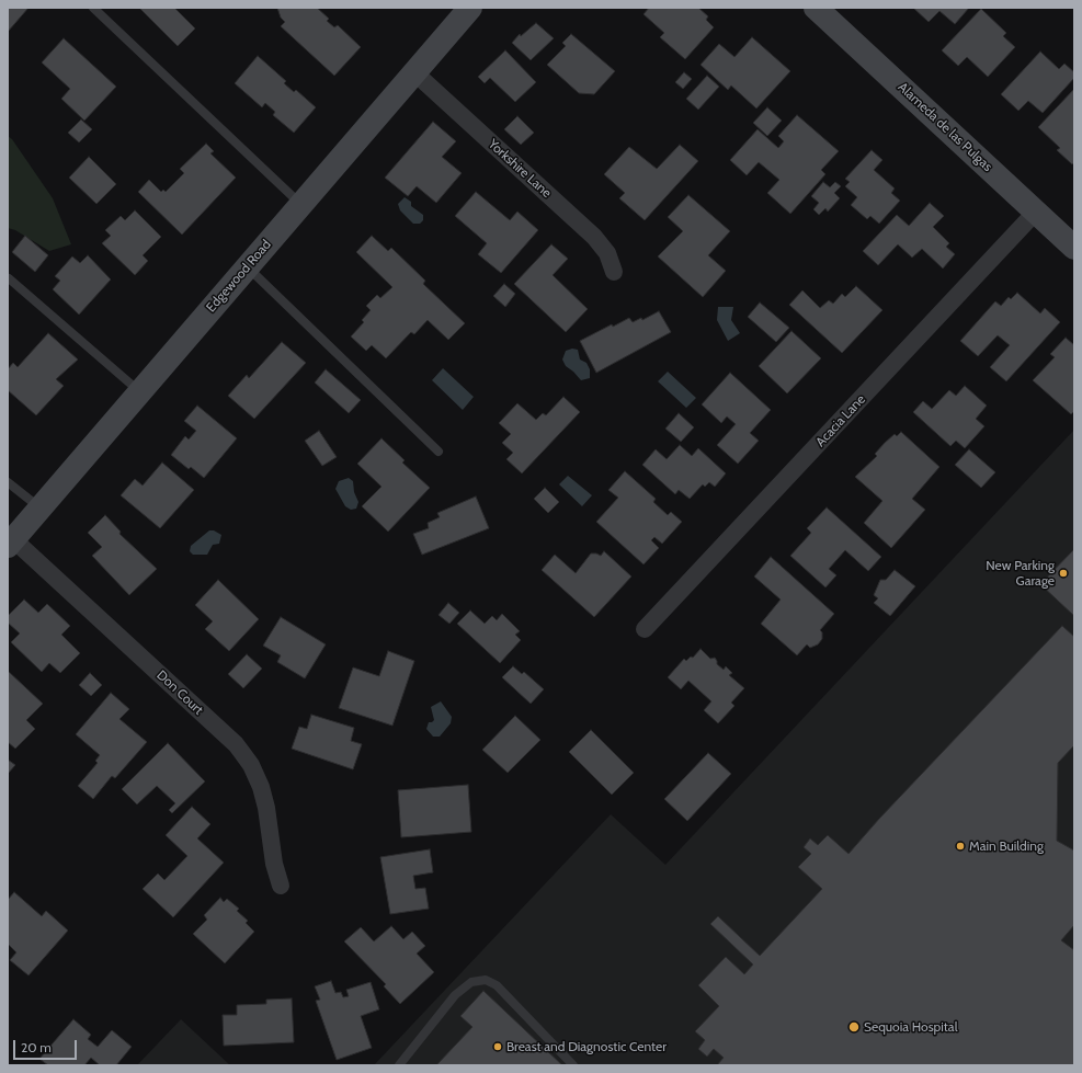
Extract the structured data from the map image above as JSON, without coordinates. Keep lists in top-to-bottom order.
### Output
{
  "streets": {
    "main road": ["Alameda de las Pulgas", "Edgewood Road"],
    "street": ["Yorkshire Lane", "Acacia Lane", "Don Court"]
  },
  "crossings": [
    ["Alameda de las Pulgas", "Acacia Lane"],
    ["Yorkshire Lane", "Edgewood Road"],
    ["Edgewood Road", "Don Court"]
  ],
  "places": [
    "New Parking Garage",
    "Main Building",
    "Sequoia Hospital",
    "Breast and Diagnostic Center"
  ],
  "scale_bar": "20 m"
}
